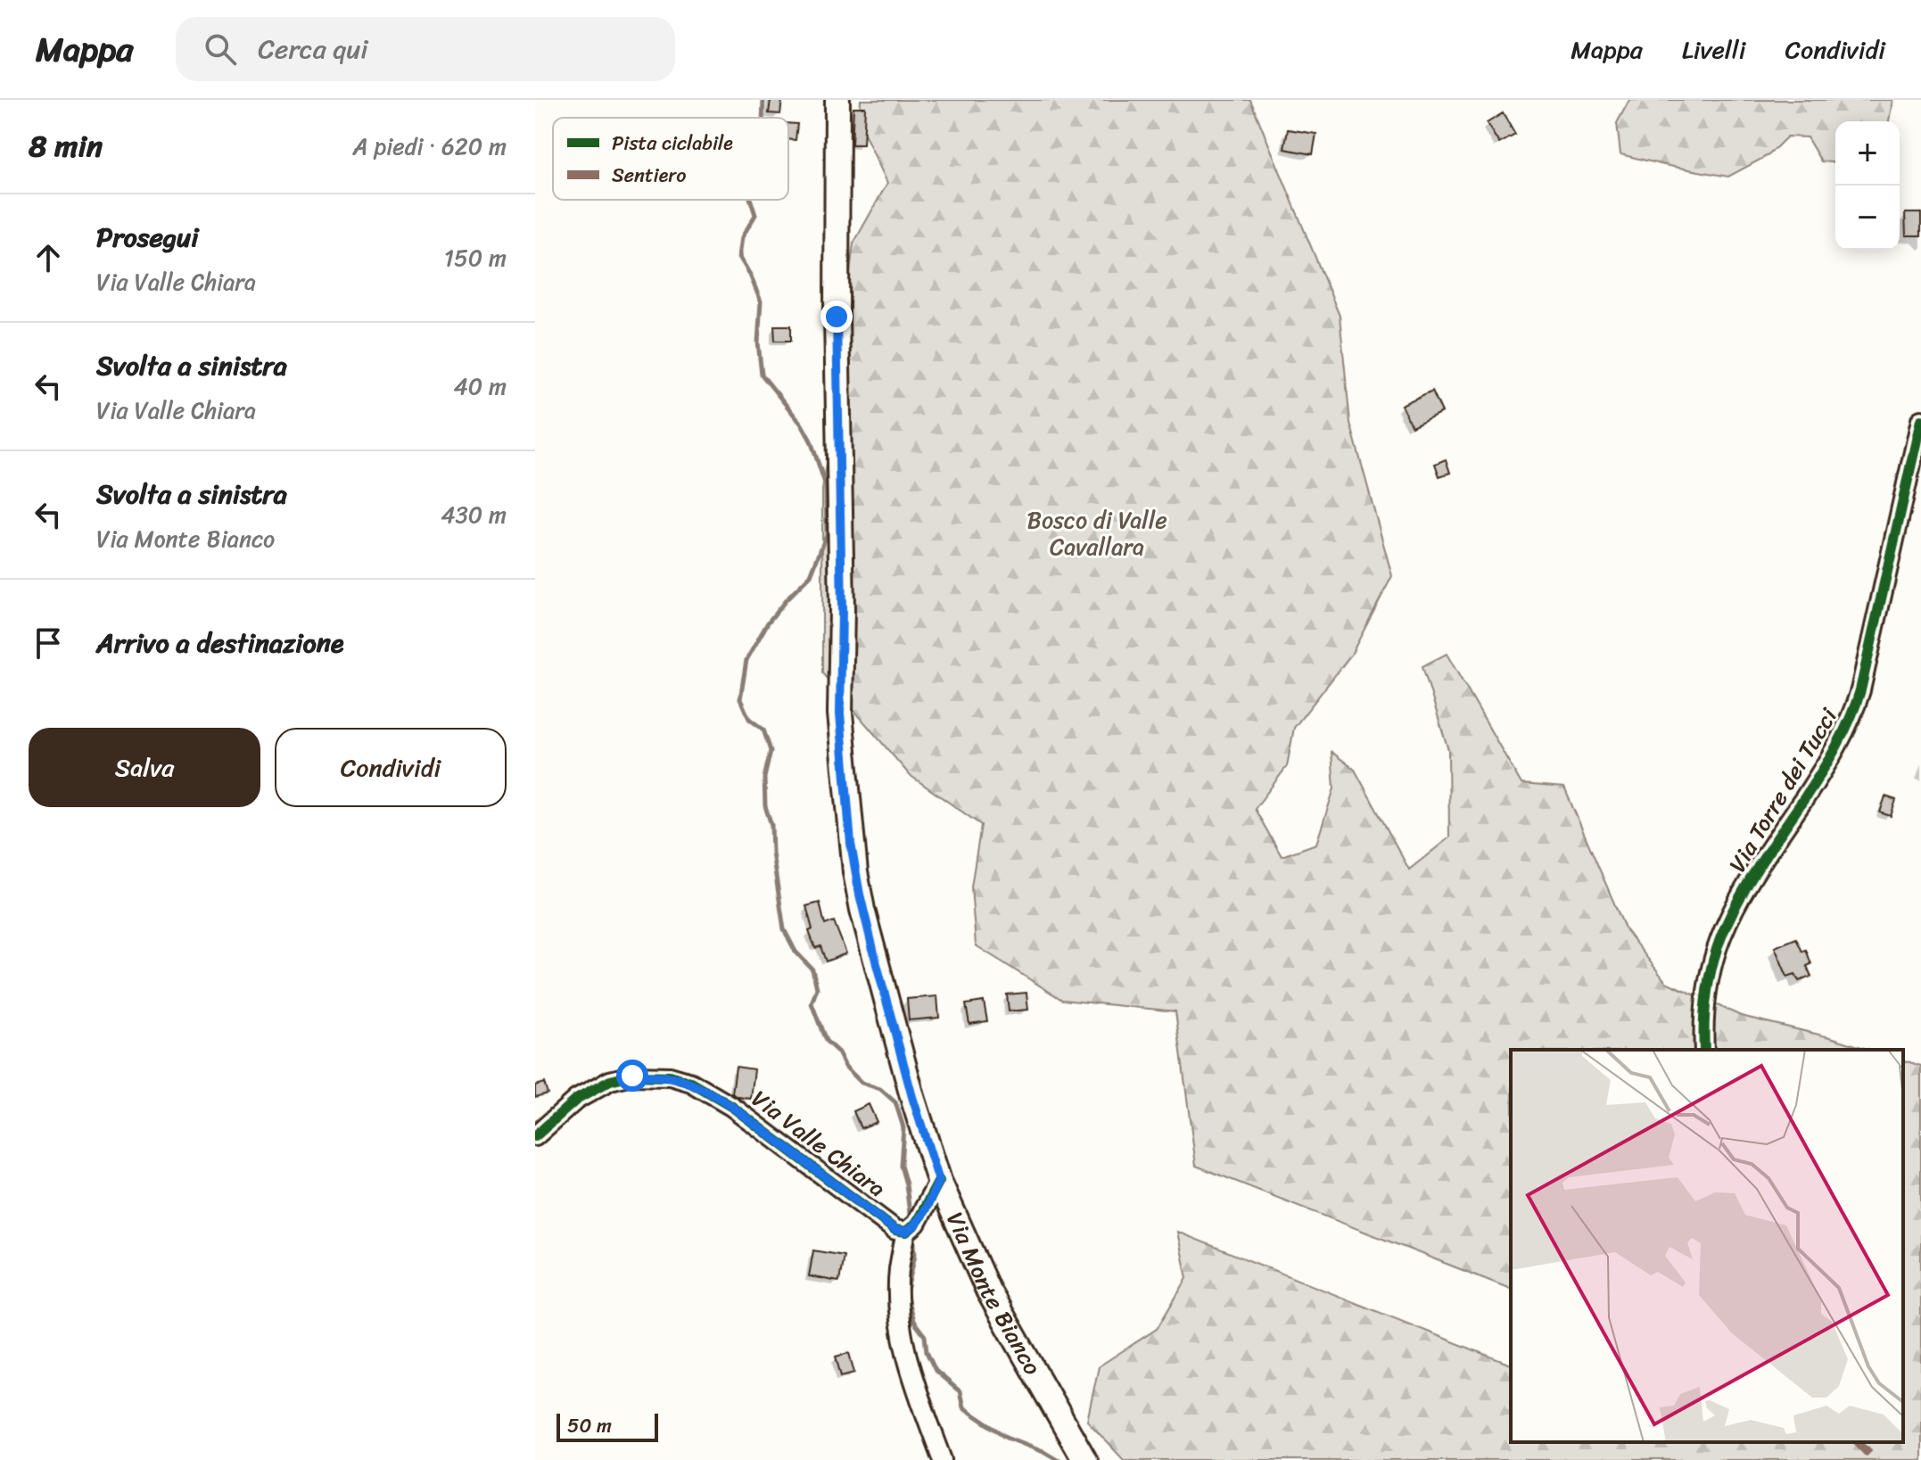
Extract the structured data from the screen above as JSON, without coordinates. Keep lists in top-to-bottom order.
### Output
{
  "streets": {
    "main road": ["Via Monte Bianco"],
    "street": ["Via Torre dei Tucci", "Via Valle Chiara"]
  },
  "parks": ["Bosco di Valle Cavallara"],
  "legend": ["Pista ciclabile", "Sentiero"],
  "scale_bar": "50 m",
  "page": {
    "header": "Mappa",
    "search": "Cerca qui",
    "nav": ["Mappa", "Livelli", "Condividi"],
    "heading": ["8 min", "A piedi · 620 m"],
    "map_buttons": ["+", "−"],
    "list": [
      ["Prosegui", "Via Valle Chiara", "150 m"],
      ["Svolta a sinistra", "Via Valle Chiara", "40 m"],
      ["Svolta a sinistra", "Via Monte Bianco", "430 m"],
      "Arrivo a destinazione"
    ],
    "buttons": ["Salva", "Condividi"],
    "scale": "50 m"
  }
}
